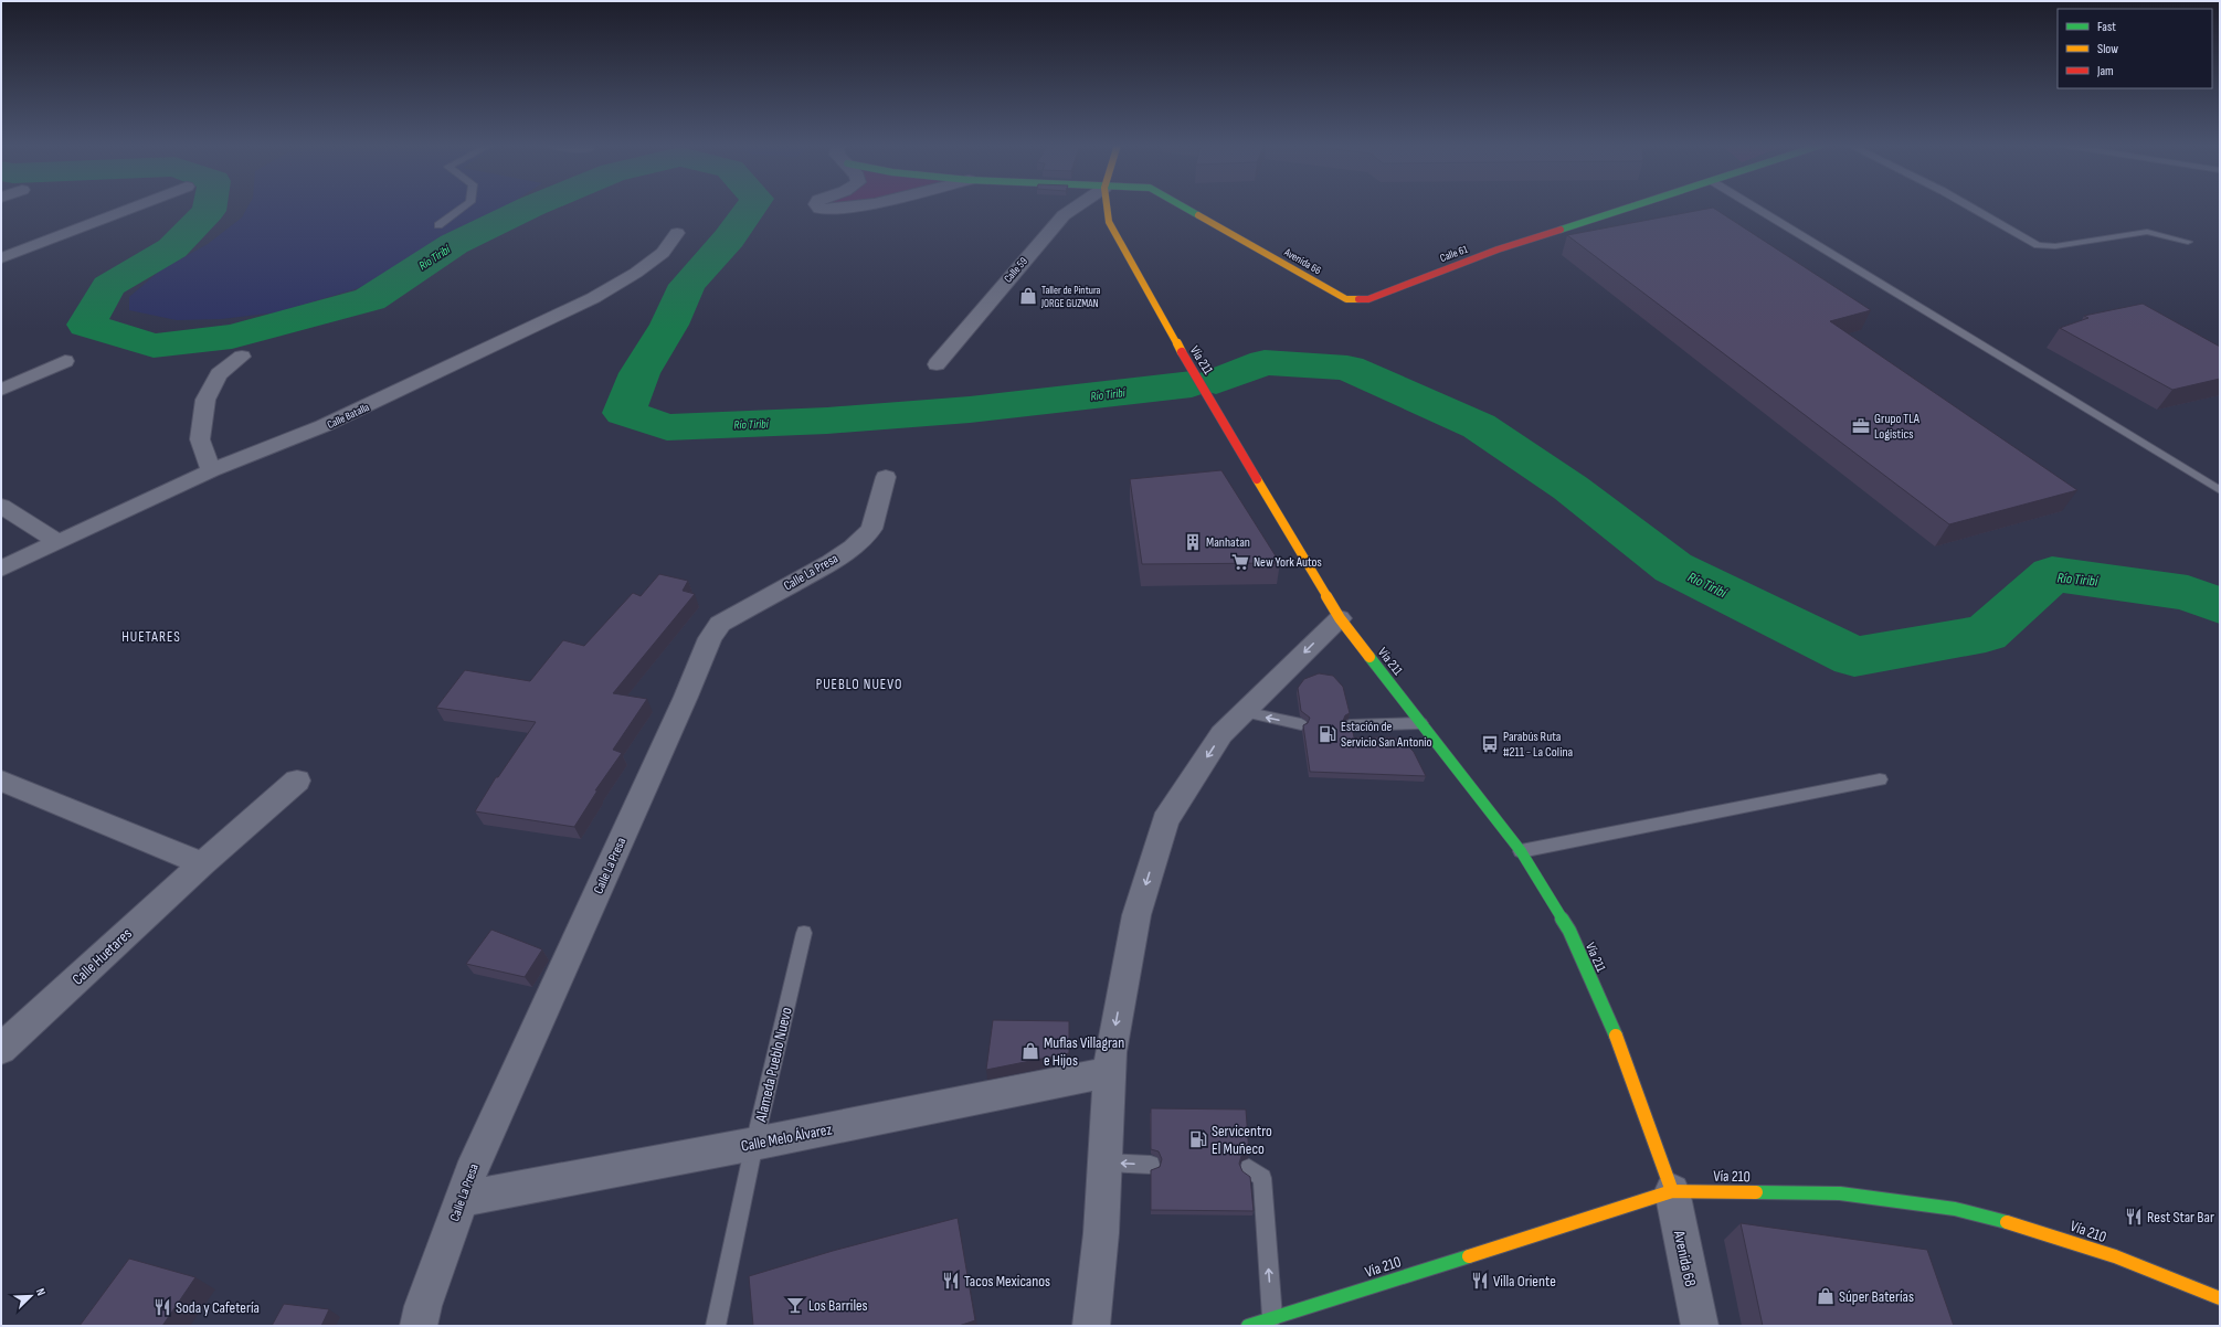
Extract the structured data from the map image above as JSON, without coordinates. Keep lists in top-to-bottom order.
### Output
{
  "streets": {
    "main road": [
      "Calle 61",
      "Avenida 66",
      "Vía 211",
      "Vía 210"
    ],
    "street": [
      "Calle 59",
      "Calle Batalla",
      "Calle La Presa",
      "Calle Huetares",
      "Calle Melo Álvarez",
      "Avenida 68"
    ],
    "lane": ["Alameda Pueblo Nuevo"]
  },
  "crossings": [
    ["Calle 61", "Avenida 66"],
    ["Vía 211", "Vía 210"],
    ["Vía 211", "Avenida 68"],
    ["Calle La Presa", "Calle Melo Álvarez"],
    ["Alameda Pueblo Nuevo", "Calle Melo Álvarez"],
    ["Vía 210", "Avenida 68"]
  ],
  "districts": ["HUETARES", "PUEBLO NUEVO"],
  "water": ["Río Tiribí"],
  "places": {
    "shop": ["Taller de Pintura JORGE GUZMAN", "Muflas Villagran e Hijos", "Súper Baterías"],
    "office": ["Grupo TLA Logistics"],
    "building": ["Manhatan"],
    "supermarket": ["New York Autos"],
    "fuel station": ["Estación de Servicio San Antonio", "Servicentro El Muñeco"],
    "bus stop": ["Parabús Ruta #211 - La Colina"],
    "restaurant": [
      "Rest Star Bar",
      "Tacos Mexicanos",
      "Villa Oriente",
      "Soda y Cafetería"
    ],
    "bar": ["Los Barriles"]
  },
  "legend": ["Fast", "Slow", "Jam"],
  "north": "top right"
}
